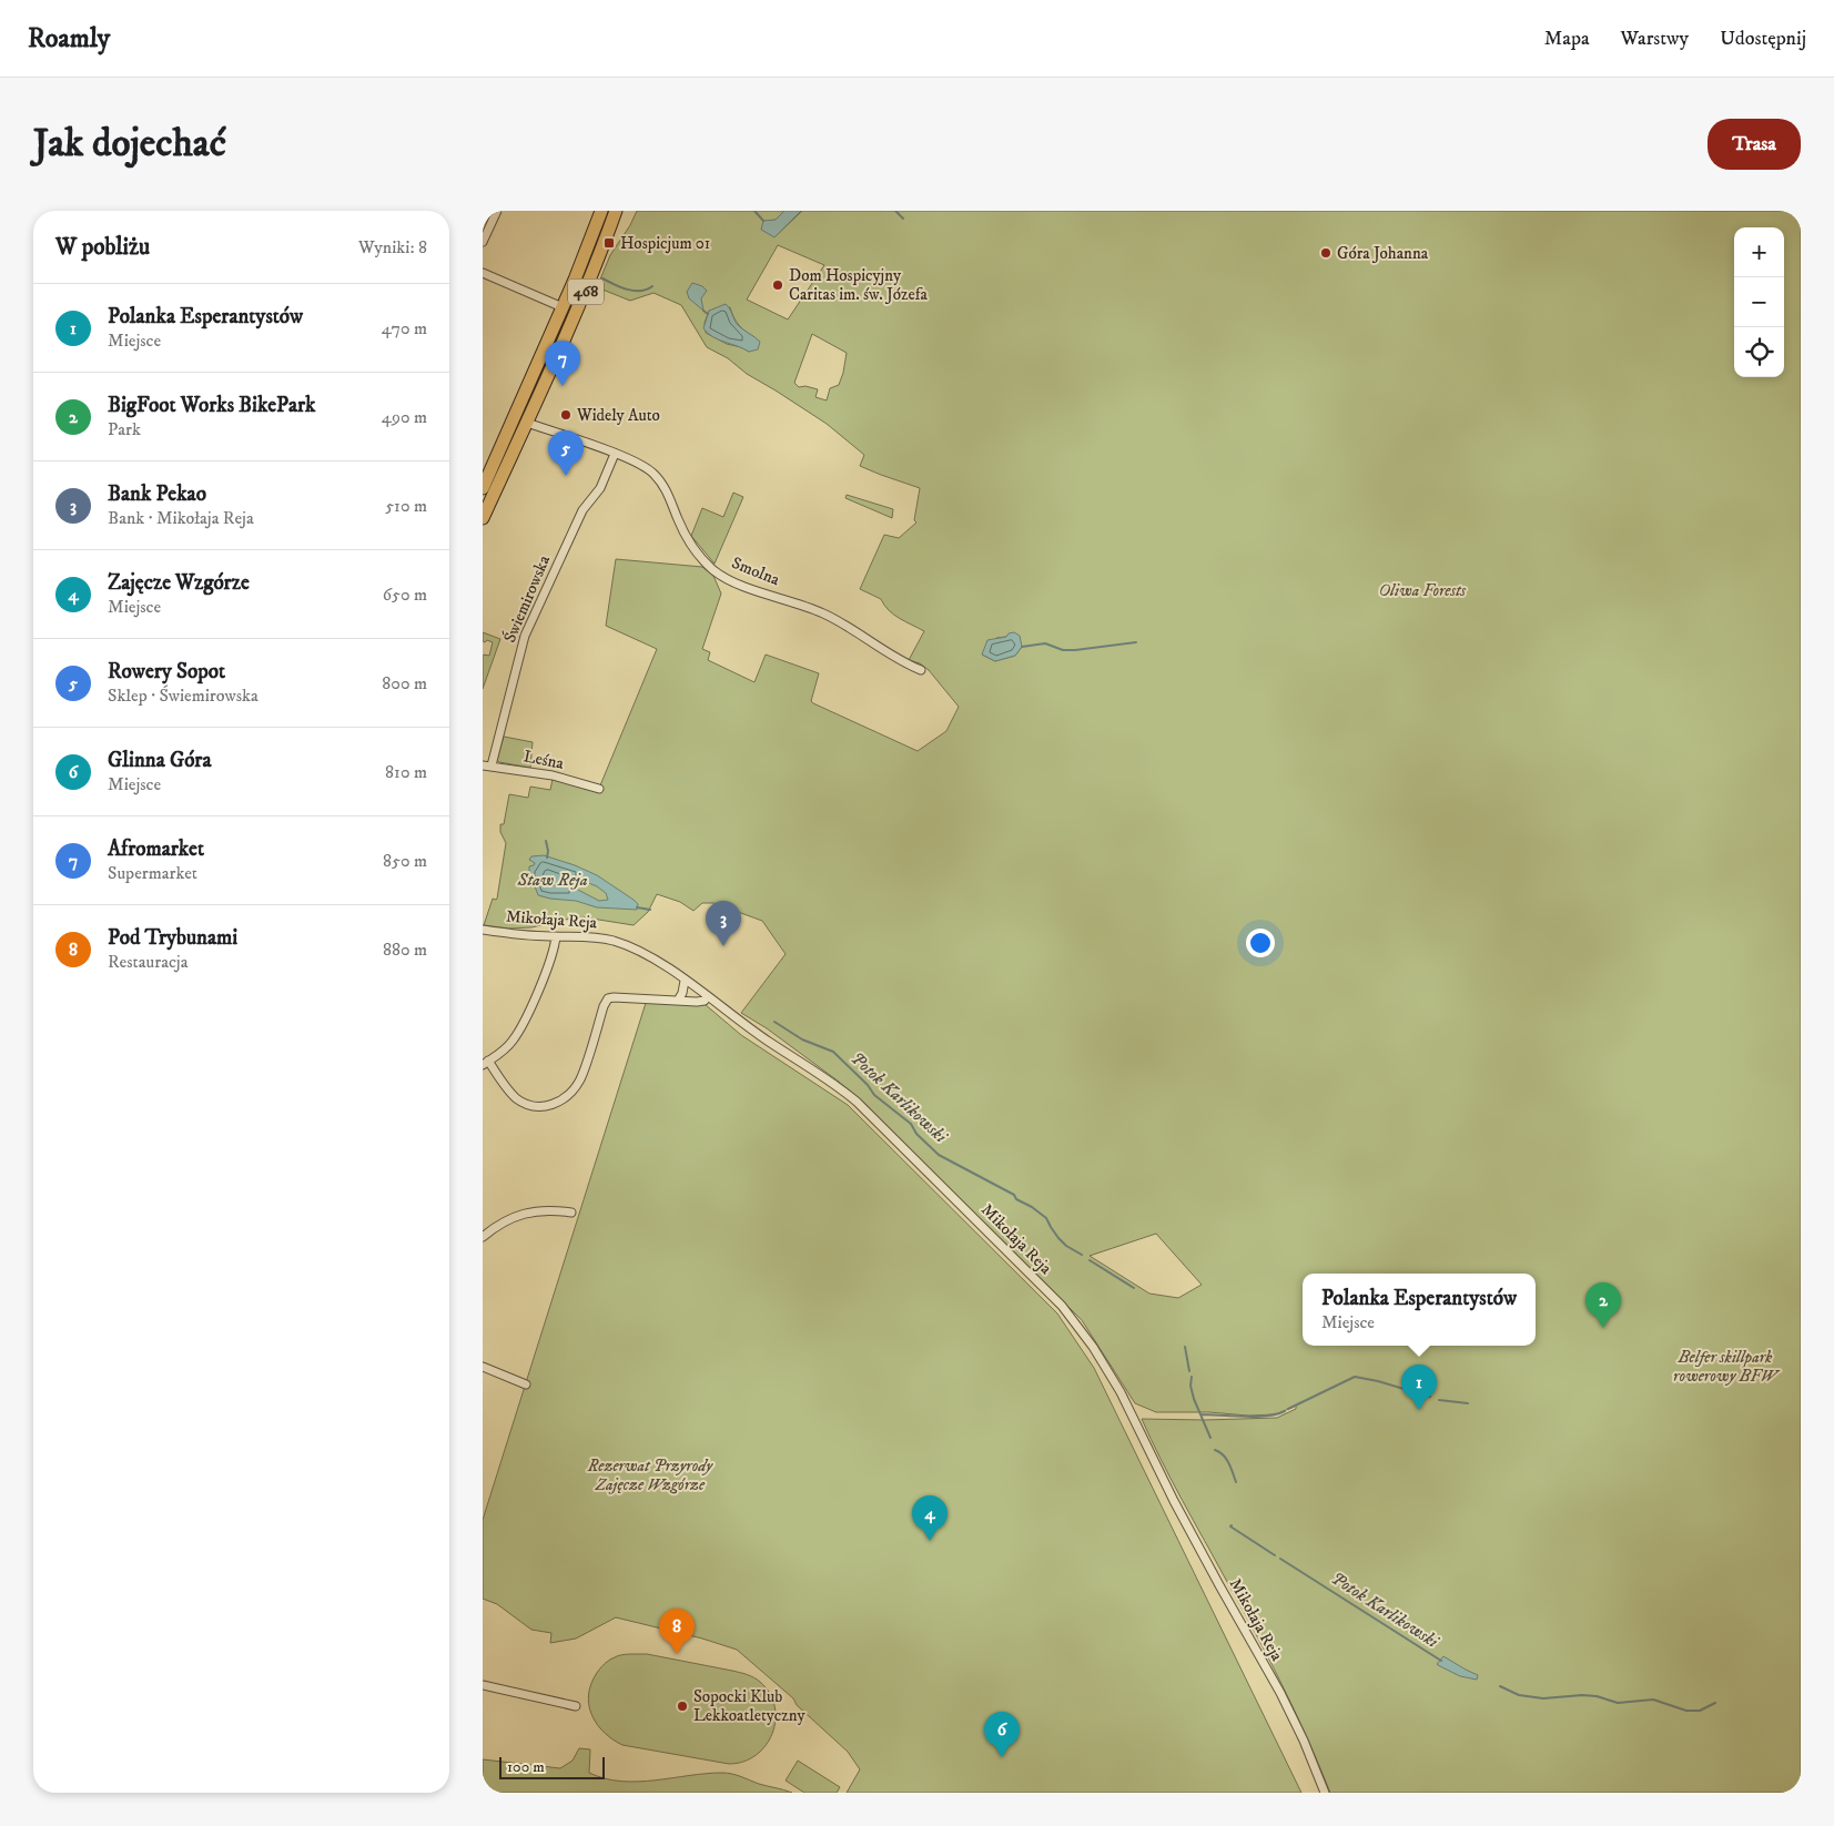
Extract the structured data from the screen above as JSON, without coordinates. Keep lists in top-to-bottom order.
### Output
{
  "streets": {
    "main road": ["468"],
    "street": [
      "Smolna",
      "Świemirowska",
      "Leśna",
      "Mikołaja Reja"
    ]
  },
  "crossings": [
    ["468", "Smolna"],
    ["Smolna", "Świemirowska"],
    ["Świemirowska", "Leśna"]
  ],
  "water": ["Staw Reja", "Potok Karlikowski"],
  "parks": ["Oliwa Forests", "Belfer skillpark rowerowy BFW", "Rezerwat Przyrody Zajęcze Wzgórze"],
  "places": {
    "transit": ["Hospicjum 01"],
    "other": [
      "Góra Johanna",
      "Dom Hospicyjny Caritas im. św. Józefa",
      "Widely Auto",
      "Sopocki Klub Lekkoatletyczny"
    ]
  },
  "scale_bar": "100 m",
  "page": {
    "header": "Roamly",
    "nav": ["Mapa", "Warstwy", "Udostępnij"],
    "buttons": "Trasa",
    "title": "Jak dojechać",
    "heading": ["W pobliżu", "Wyniki: 8"],
    "map_buttons": ["+", "−"],
    "list": [
      {
        "mark": "1",
        "name": "Polanka Esperantystów",
        "note": "Miejsce",
        "value": "470 m"
      },
      {
        "mark": "2",
        "name": "BigFoot Works BikePark",
        "note": "Park",
        "value": "490 m"
      },
      {
        "mark": "3",
        "name": "Bank Pekao",
        "note": "Bank · Mikołaja Reja",
        "value": "510 m"
      },
      {
        "mark": "4",
        "name": "Zajęcze Wzgórze",
        "note": "Miejsce",
        "value": "650 m"
      },
      {
        "mark": "5",
        "name": "Rowery Sopot",
        "note": "Sklep · Świemirowska",
        "value": "800 m"
      },
      {
        "mark": "6",
        "name": "Glinna Góra",
        "note": "Miejsce",
        "value": "810 m"
      },
      {
        "mark": "7",
        "name": "Afromarket",
        "note": "Supermarket",
        "value": "850 m"
      },
      {
        "mark": "8",
        "name": "Pod Trybunami",
        "note": "Restauracja",
        "value": "880 m"
      }
    ],
    "pins": [
      "7",
      "5",
      "3",
      "2",
      "1",
      "4",
      "8",
      "6"
    ],
    "popup": ["Polanka Esperantystów", "Miejsce"],
    "scale": "100 m"
  }
}
